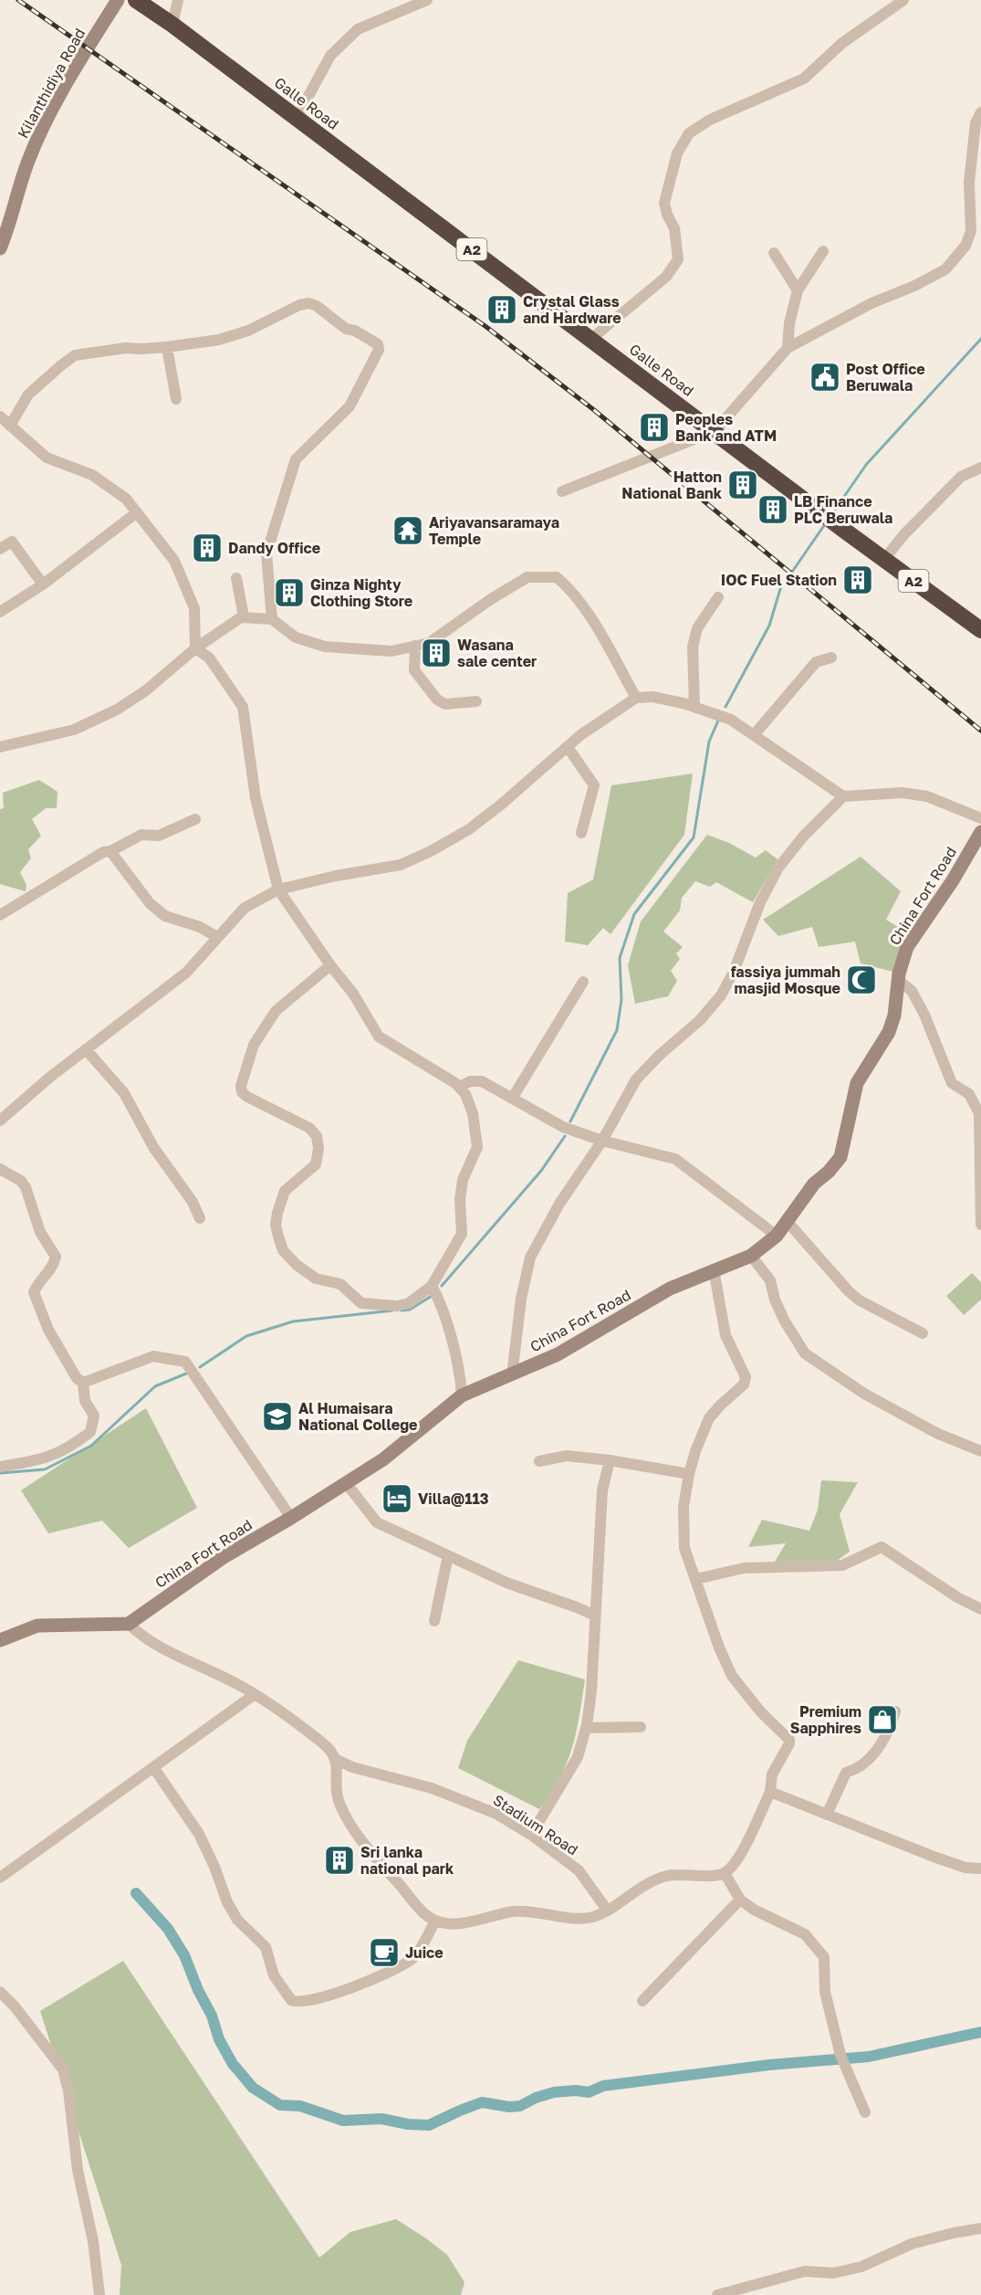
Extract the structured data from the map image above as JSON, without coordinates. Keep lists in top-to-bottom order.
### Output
{
  "streets": {
    "highway": ["Galle Road", "A2"],
    "street": ["Kilanthidiya Road", "China Fort Road", "Stadium Road"]
  },
  "places": {
    "building": [
      "Crystal Glass and Hardware",
      "Peoples Bank and ATM",
      "Hatton National Bank",
      "LB Finance PLC Beruwala",
      "Dandy Office",
      "IOC Fuel Station",
      "Ginza Nighty Clothing Store",
      "Wasana sale center",
      "Sri lanka national park"
    ],
    "public building": ["Post Office Beruwala"],
    "temple": ["Ariyavansaramaya Temple"],
    "mosque": ["fassiya jummah masjid Mosque"],
    "school or university": ["Al Humaisara National College"],
    "hotel": ["Villa@113"],
    "shop": ["Premium Sapphires"],
    "cafe": ["Juice"]
  }
}
